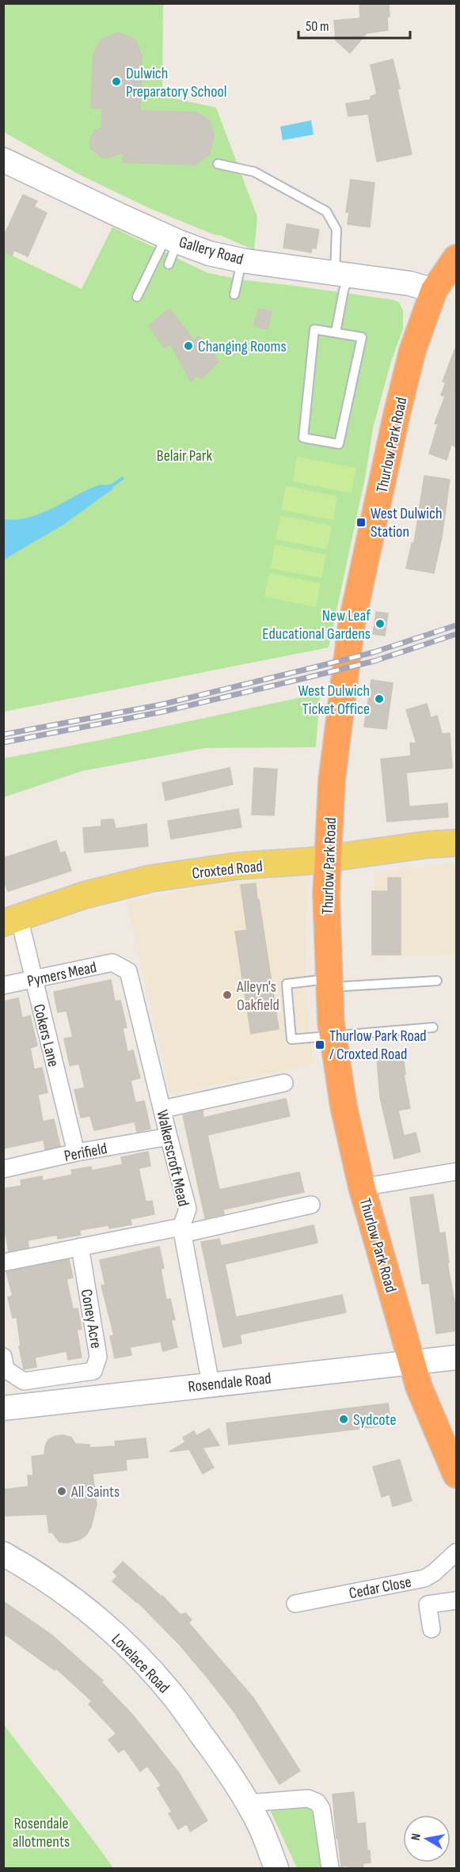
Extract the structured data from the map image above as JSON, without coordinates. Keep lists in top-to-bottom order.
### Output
{
  "streets": {
    "highway": ["Thurlow Park Road"],
    "main road": ["Croxted Road"],
    "street": [
      "Gallery Road",
      "Pymers Mead",
      "Cokers Lane",
      "Perifield",
      "Walkerscroft Mead",
      "Coney Acre",
      "Rosendale Road",
      "Cedar Close",
      "Lovelace Road"
    ]
  },
  "crossings": [
    ["Gallery Road", "Thurlow Park Road"],
    ["Thurlow Park Road", "Croxted Road"],
    ["Thurlow Park Road", "Rosendale Road"],
    ["Croxted Road", "Cokers Lane"],
    ["Pymers Mead", "Cokers Lane"],
    ["Pymers Mead", "Walkerscroft Mead"],
    ["Cokers Lane", "Perifield"],
    ["Perifield", "Walkerscroft Mead"],
    ["Walkerscroft Mead", "Rosendale Road"]
  ],
  "parks": ["Belair Park", "Rosendale allotments"],
  "places": {
    "other": [
      "Dulwich Preparatory School",
      "Changing Rooms",
      "New Leaf Educational Gardens",
      "West Dulwich Ticket Office",
      "Alleyn's Oakfield",
      "Sydcote",
      "All Saints"
    ],
    "transit": ["West Dulwich Station", "Thurlow Park Road / Croxted Road"]
  },
  "scale_bar": "50 m",
  "north": "left"
}
